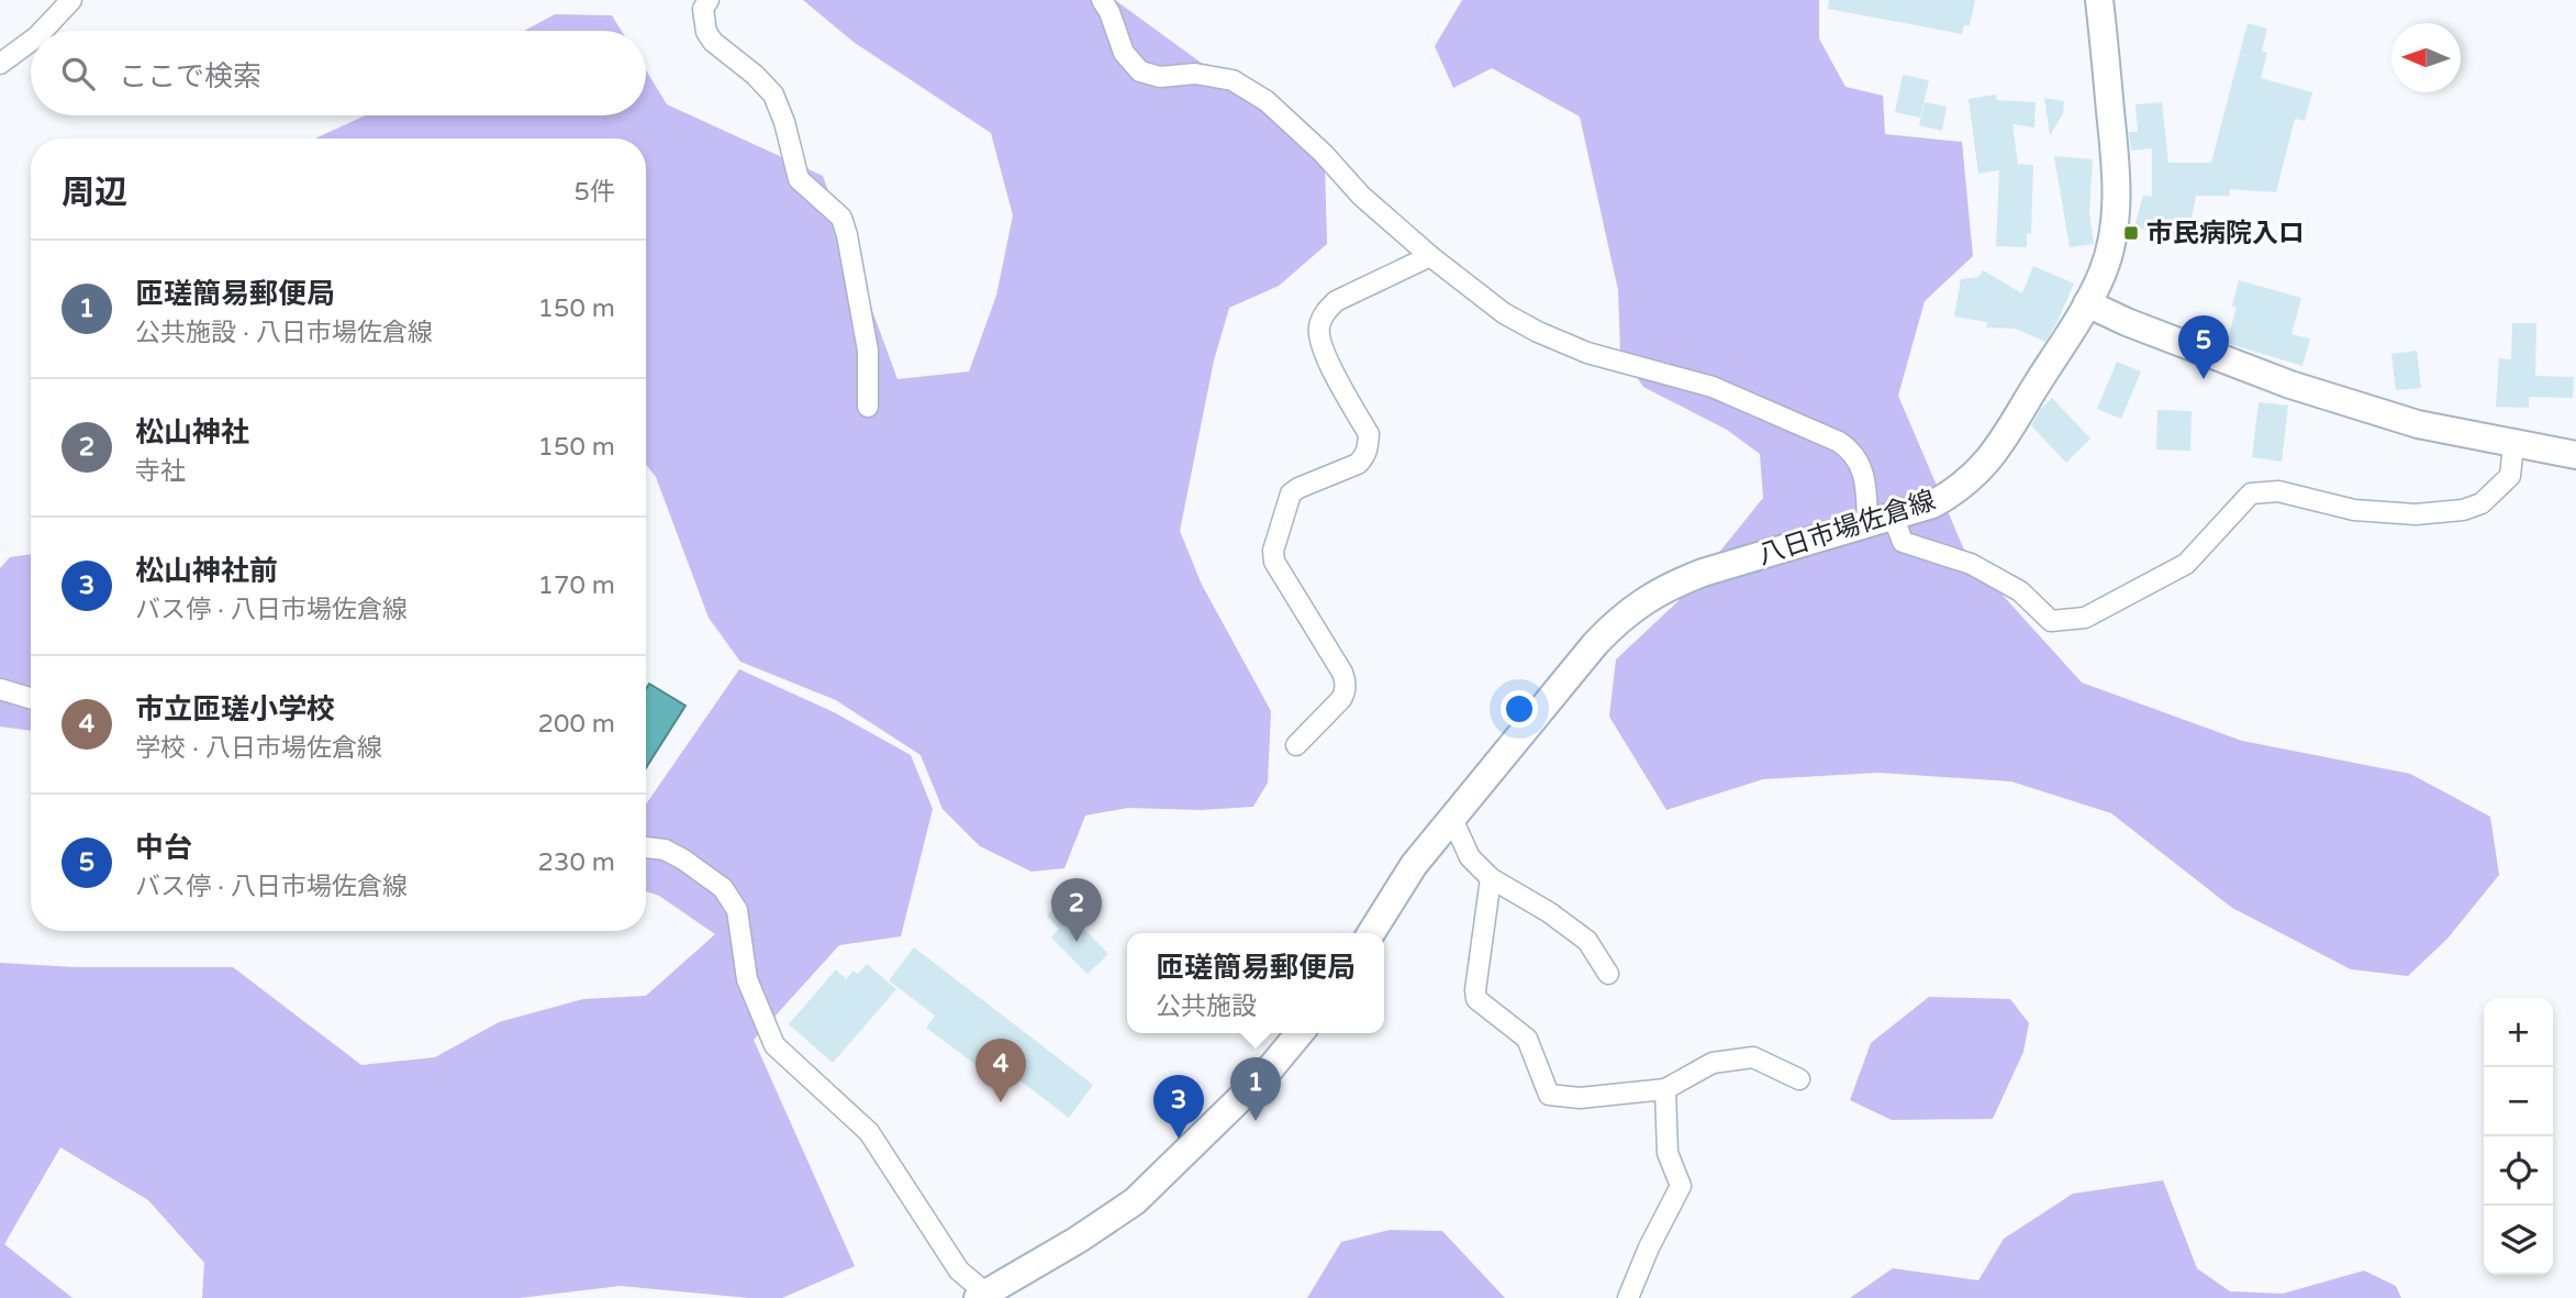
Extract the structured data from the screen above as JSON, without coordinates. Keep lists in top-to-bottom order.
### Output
{
  "streets": {
    "main road": ["八日市場佐倉線"]
  },
  "places": {
    "transit": ["市民病院入ロ"]
  },
  "north": "left",
  "page": {
    "search": "ここで検索",
    "heading": ["周辺", "5件"],
    "list": [
      {
        "mark": "1",
        "name": "匝瑳簡易郵便局",
        "note": "公共施設 · 八日市場佐倉線",
        "value": "150 m"
      },
      {
        "mark": "2",
        "name": "松山神社",
        "note": "寺社",
        "value": "150 m"
      },
      {
        "mark": "3",
        "name": "松山神社前",
        "note": "バス停 · 八日市場佐倉線",
        "value": "170 m"
      },
      {
        "mark": "4",
        "name": "市立匝瑳小学校",
        "note": "学校 · 八日市場佐倉線",
        "value": "200 m"
      },
      {
        "mark": "5",
        "name": "中台",
        "note": "バス停 · 八日市場佐倉線",
        "value": "230 m"
      }
    ],
    "pins": [
      "5",
      "2",
      "4",
      "1",
      "3"
    ],
    "popup": ["匝瑳簡易郵便局", "公共施設"],
    "map_buttons": ["+", "−"]
  }
}
